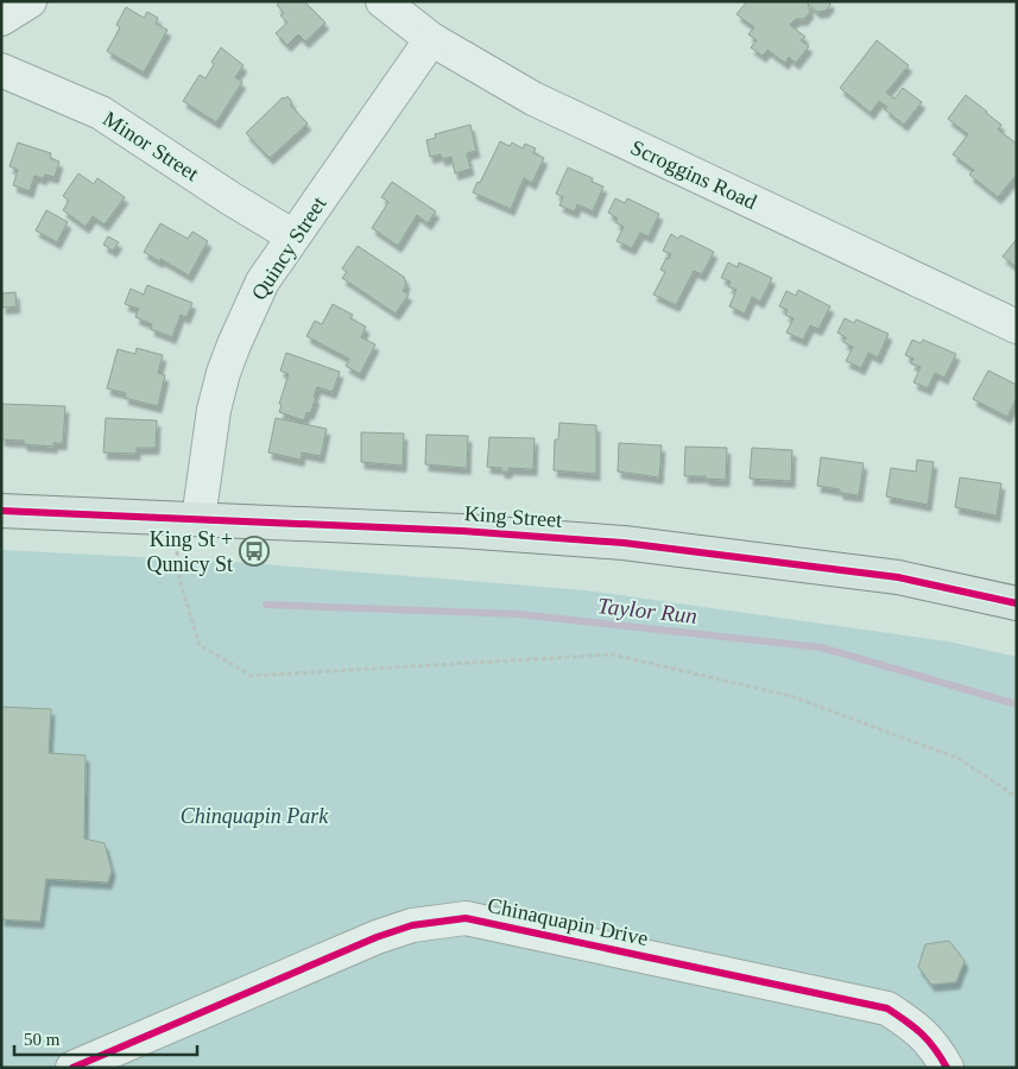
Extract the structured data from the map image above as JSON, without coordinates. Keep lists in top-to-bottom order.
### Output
{
  "streets": {
    "main road": ["King Street"],
    "street": [
      "Minor Street",
      "Scroggins Road",
      "Quincy Street",
      "Chinaquapin Drive"
    ]
  },
  "crossings": [
    ["Minor Street", "Quincy Street"],
    ["Scroggins Road", "Quincy Street"],
    ["Quincy Street", "King Street"]
  ],
  "water": ["Taylor Run"],
  "parks": ["Chinquapin Park"],
  "places": {
    "bus stop": ["King St + Qunicy St"]
  },
  "scale_bar": "50 m"
}
